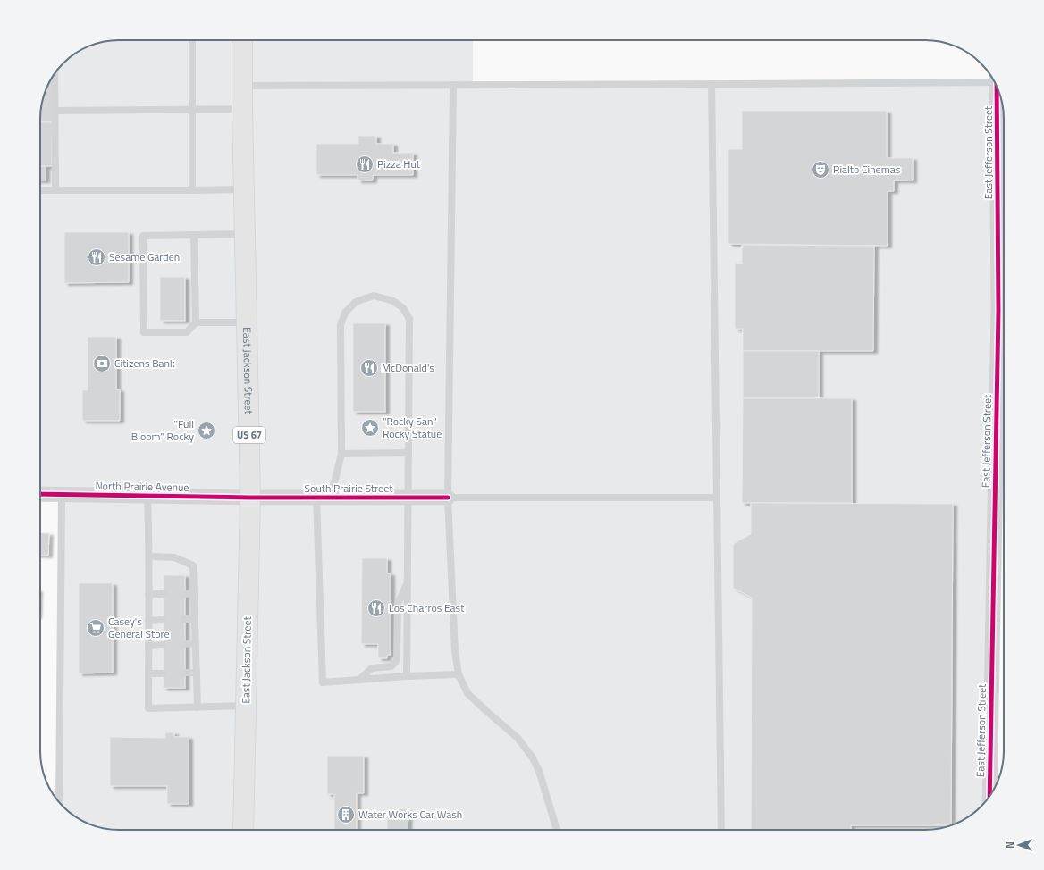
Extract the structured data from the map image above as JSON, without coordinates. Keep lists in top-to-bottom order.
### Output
{
  "streets": {
    "highway": ["East Jackson Street", "US 67"],
    "street": ["East Jefferson Street", "North Prairie Avenue", "South Prairie Street"]
  },
  "crossings": [
    ["East Jackson Street", "North Prairie Avenue"],
    ["East Jackson Street", "South Prairie Street"],
    ["North Prairie Avenue", "South Prairie Street"]
  ],
  "places": {
    "restaurant": [
      "Pizza Hut",
      "Sesame Garden",
      "McDonald's",
      "Los Charros East"
    ],
    "theatre": ["Rialto Cinemas"],
    "bank": ["Citizens Bank"],
    "place": ["\"Rocky San\" Rocky Statue", "\"Full Bloom\" Rocky"],
    "supermarket": ["Casey's General Store"],
    "building": ["Water Works Car Wash"]
  },
  "north": "left"
}
